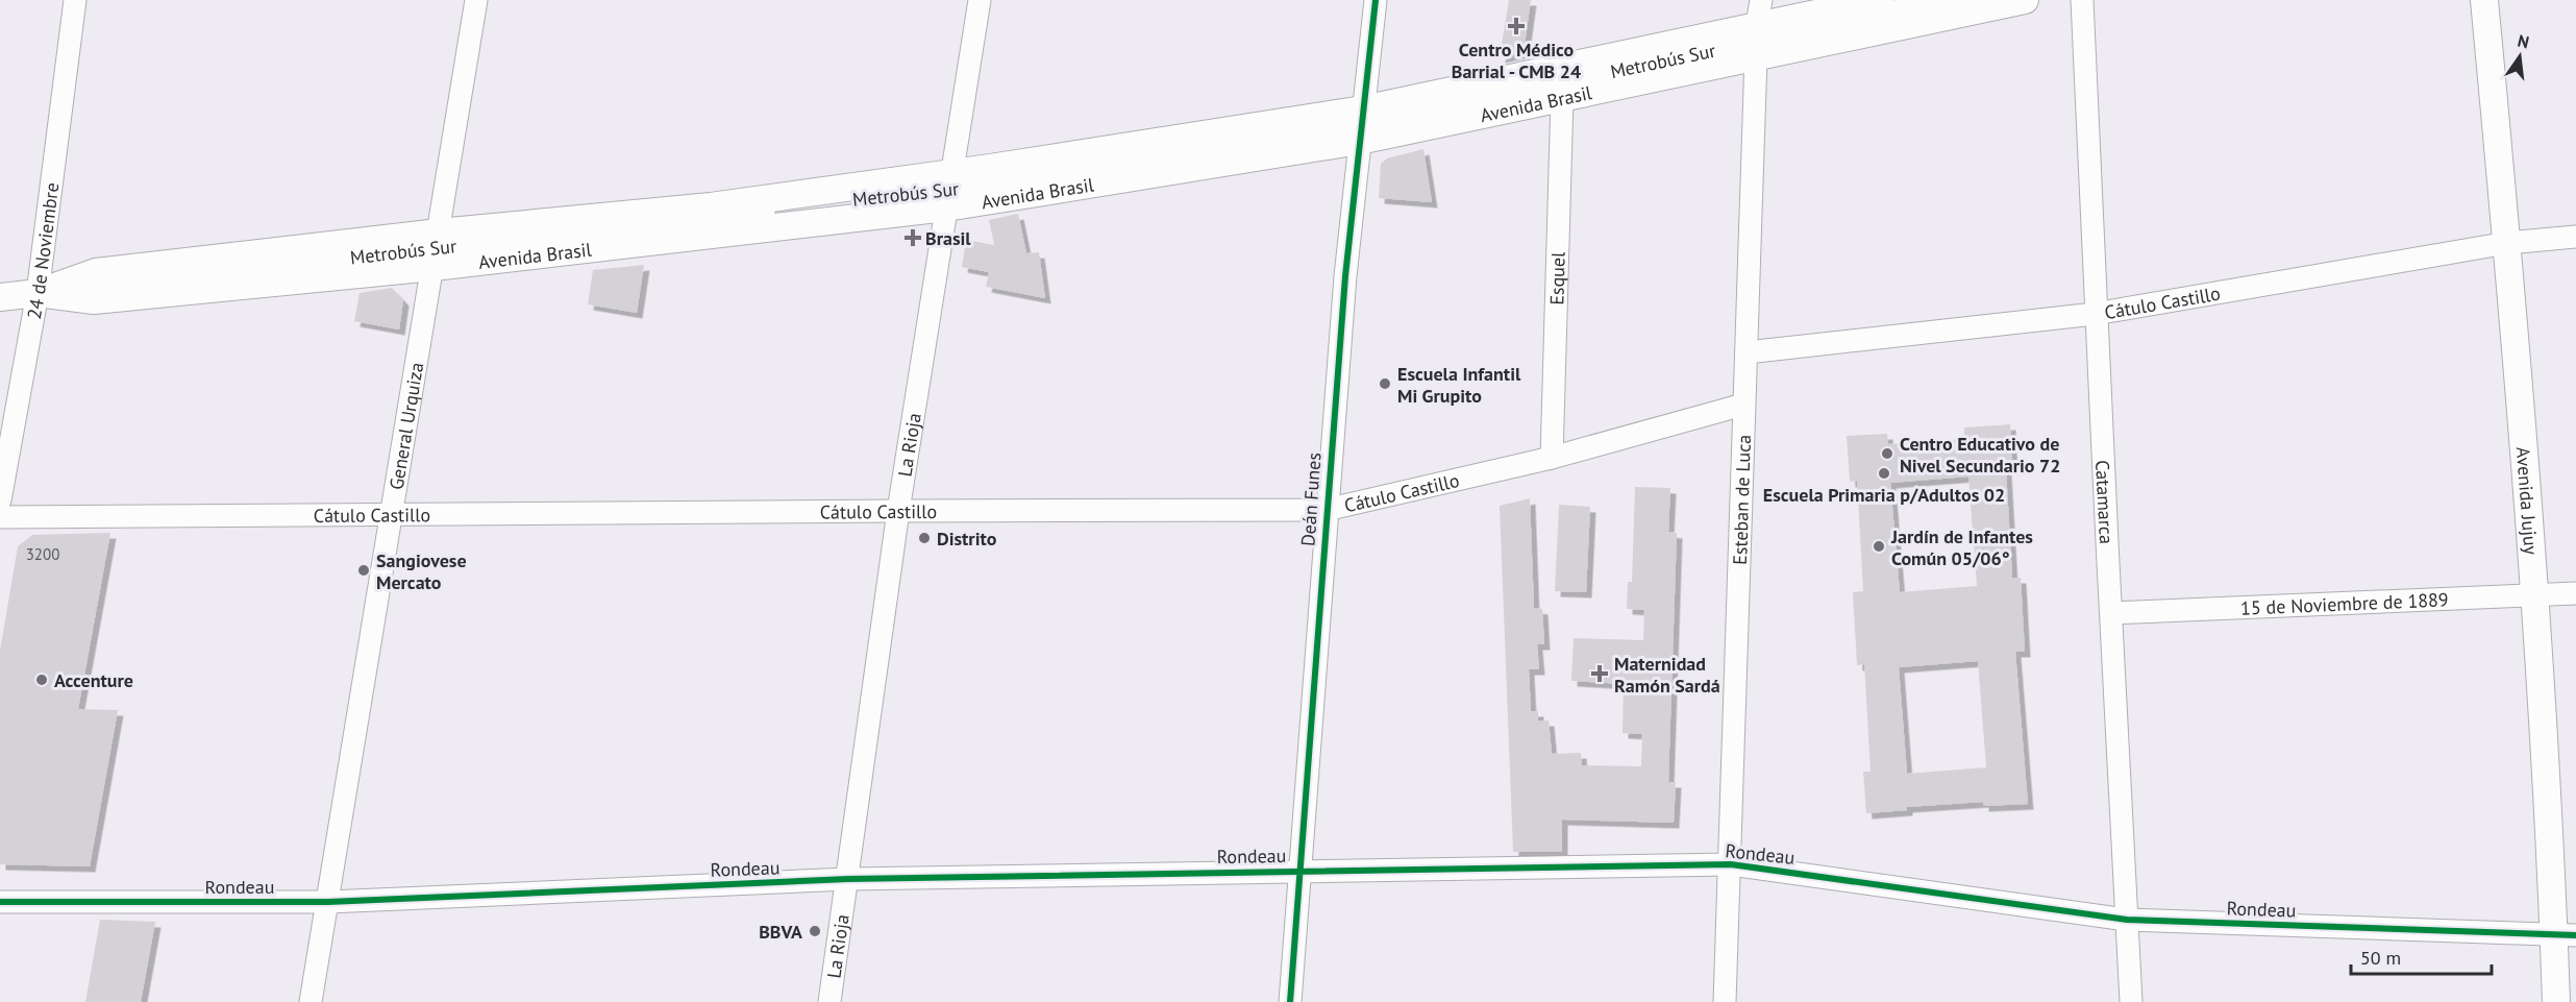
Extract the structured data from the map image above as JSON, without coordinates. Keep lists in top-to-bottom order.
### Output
{
  "streets": {
    "main road": ["Avenida Brasil", "Avenida Jujuy"],
    "street": [
      "24 de Noviembre",
      "Esquel",
      "Cátulo Castillo",
      "General Urquiza",
      "La Rioja",
      "Deán Funes",
      "Esteban de Luca",
      "Catamarca",
      "15 de Noviembre de 1889",
      "Rondeau"
    ]
  },
  "crossings": [
    ["Avenida Brasil", "24 de Noviembre"],
    ["Avenida Brasil", "Esquel"],
    ["Avenida Brasil", "General Urquiza"],
    ["Avenida Brasil", "La Rioja"],
    ["Avenida Brasil", "Deán Funes"],
    ["Avenida Brasil", "Esteban de Luca"],
    ["Esquel", "Cátulo Castillo"],
    ["Cátulo Castillo", "General Urquiza"],
    ["Cátulo Castillo", "La Rioja"],
    ["Cátulo Castillo", "Deán Funes"],
    ["Cátulo Castillo", "Esteban de Luca"],
    ["Cátulo Castillo", "Avenida Jujuy"],
    ["Cátulo Castillo", "Catamarca"],
    ["General Urquiza", "Rondeau"],
    ["La Rioja", "Rondeau"],
    ["Deán Funes", "Rondeau"],
    ["Esteban de Luca", "Rondeau"],
    ["Avenida Jujuy", "15 de Noviembre de 1889"],
    ["Avenida Jujuy", "Rondeau"],
    ["Catamarca", "15 de Noviembre de 1889"],
    ["Catamarca", "Rondeau"]
  ],
  "places": {
    "health": ["Centro Médico Barrial - CMB 24", "Brasil", "Maternidad Ramón Sardá"],
    "other": [
      "Escuela Infantil Mi Grupito",
      "Centro Educativo de Nivel Secundario 72",
      "Escuela Primaria p/Adultos 02",
      "Distrito",
      "Jardín de Infantes Común 05/06°",
      "Sangiovese Mercato",
      "Accenture",
      "BBVA"
    ]
  },
  "house_numbers": ["3200"],
  "scale_bar": "50 m",
  "north": "top"
}
